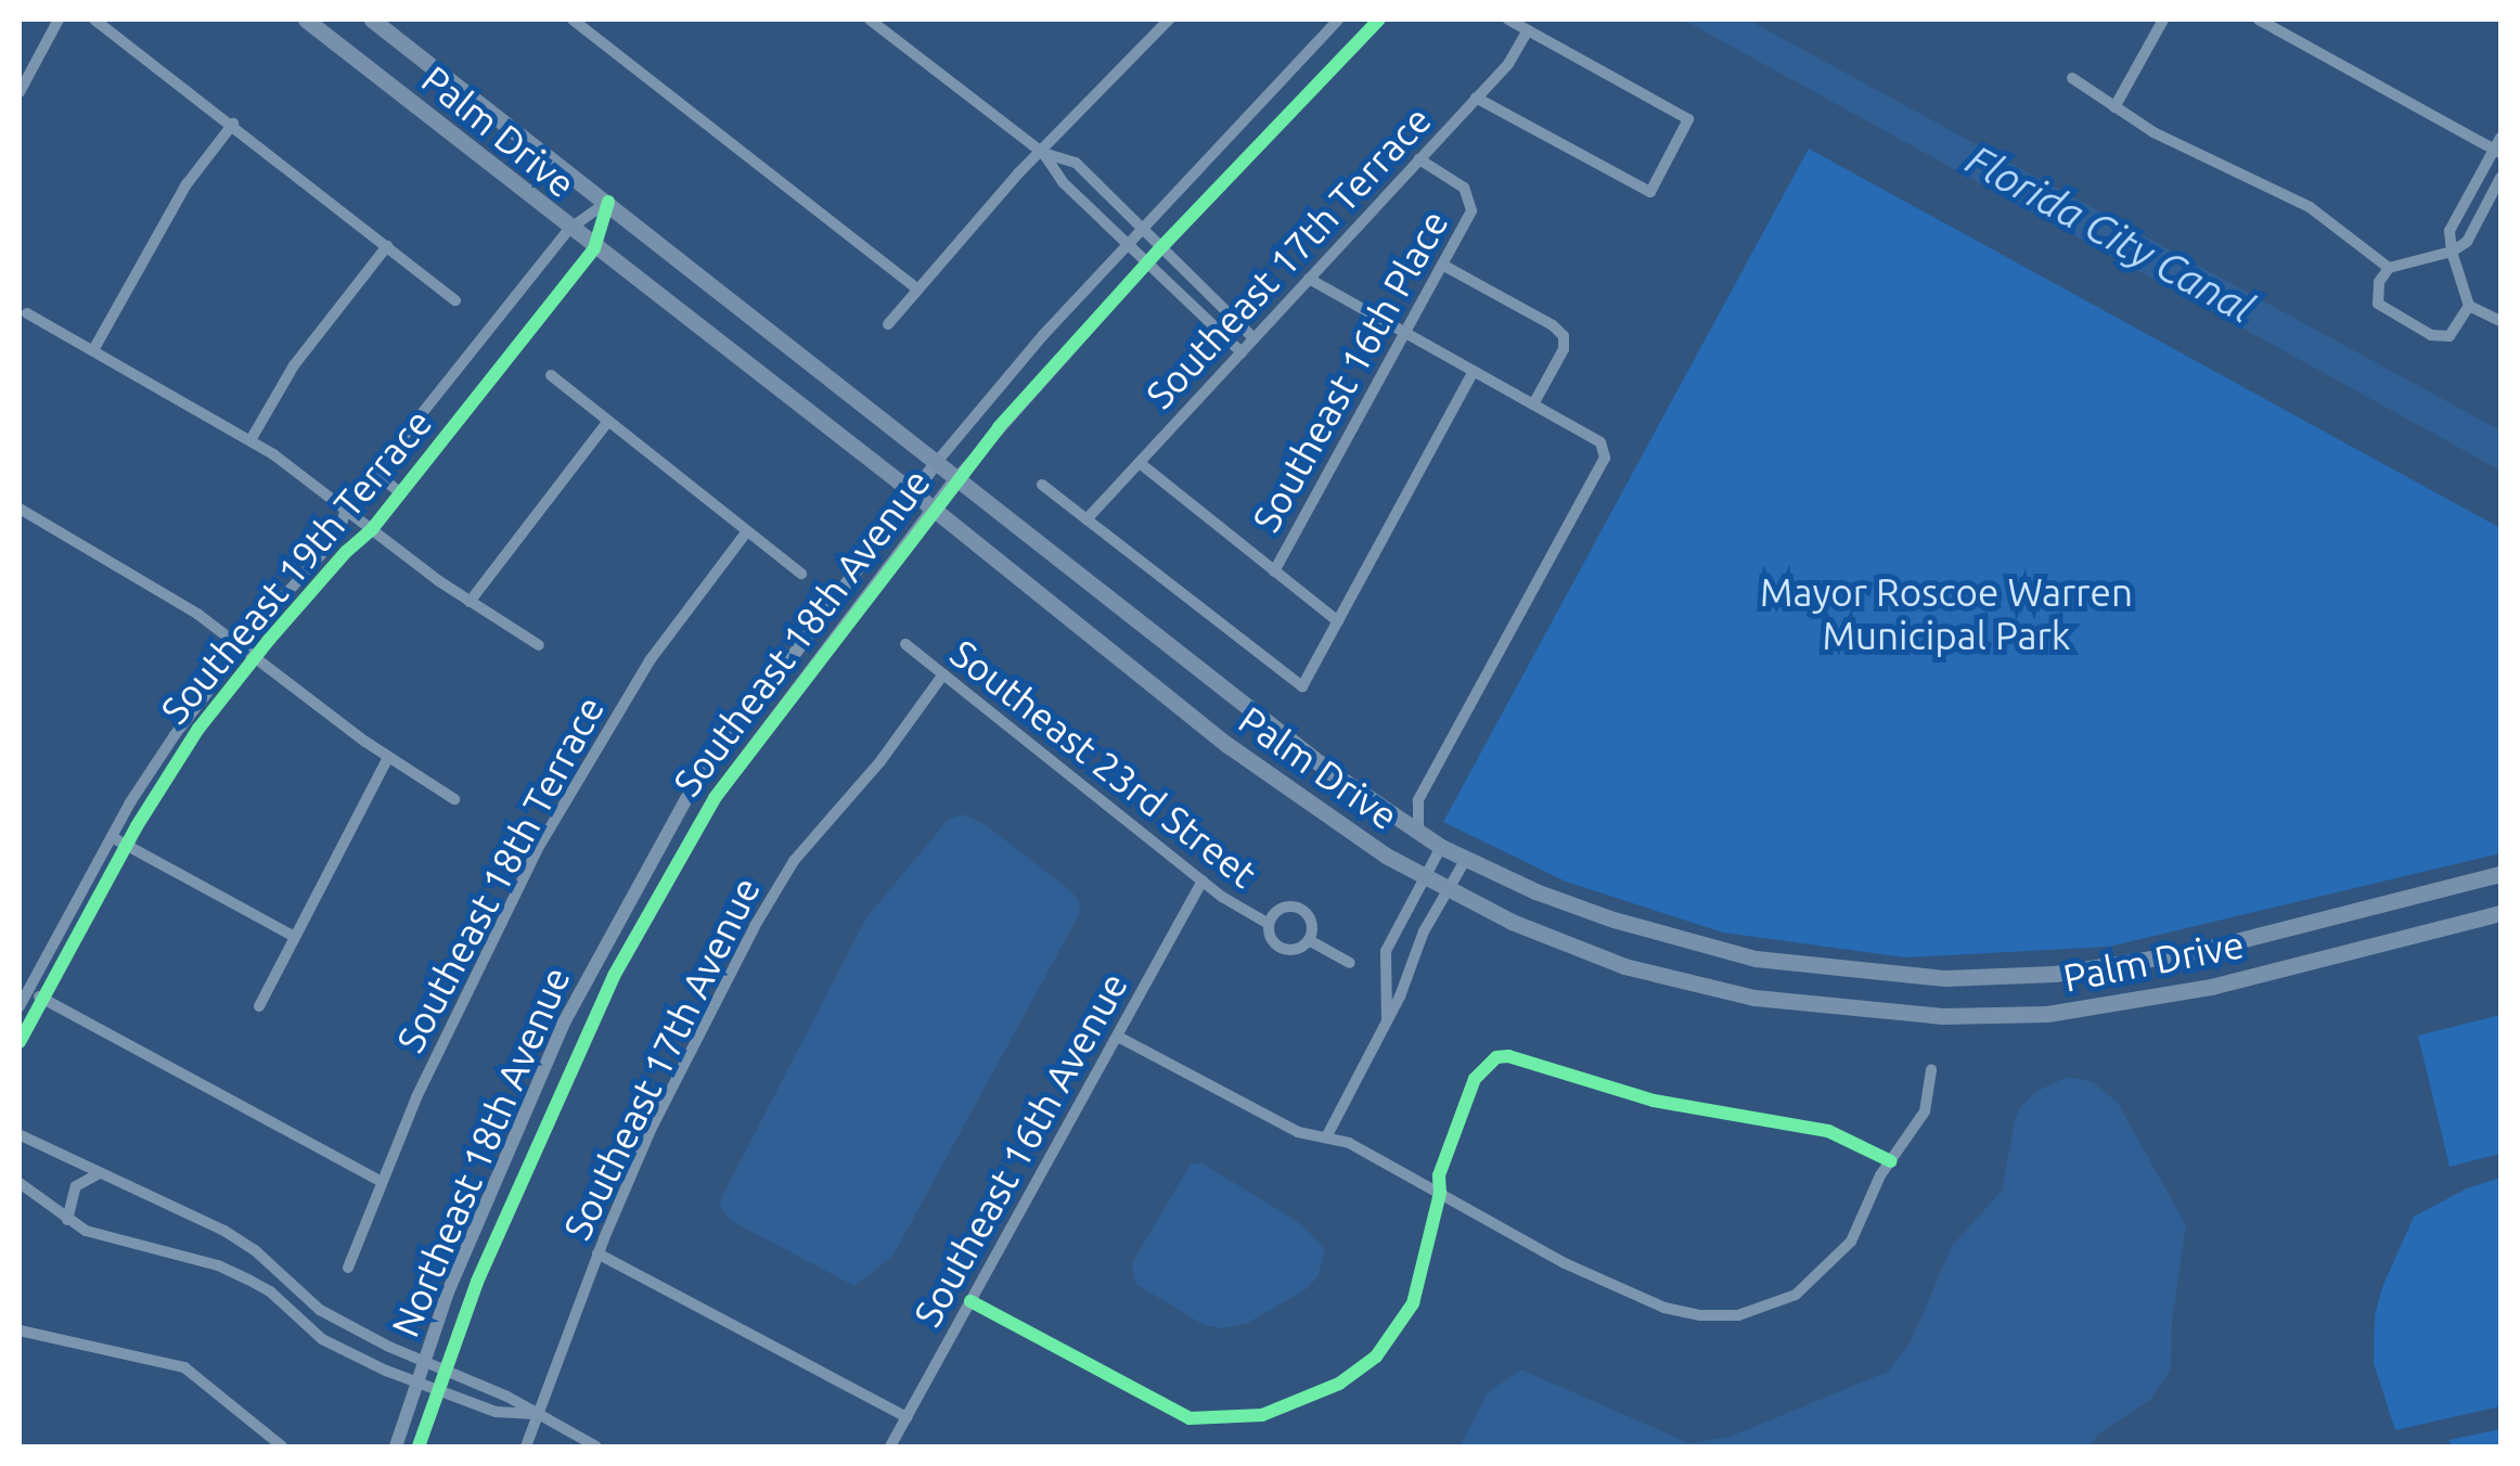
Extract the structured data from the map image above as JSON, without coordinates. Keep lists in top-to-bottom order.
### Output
{
  "streets": {
    "main road": ["Palm Drive"],
    "street": [
      "Southeast 17th Terrace",
      "Southeast 16th Place",
      "Southeast 19th Terrace",
      "Southeast 18th Avenue",
      "Southeast 23rd Street",
      "Southeast 18th Terrace",
      "Southeast 17th Avenue",
      "Southeast 16th Avenue",
      "Northeast 18th Avenue"
    ]
  },
  "crossings": [
    ["Palm Drive", "Southeast 19th Terrace"],
    ["Palm Drive", "Southeast 18th Avenue"],
    ["Palm Drive", "Northeast 18th Avenue"],
    ["Southeast 17th Terrace", "Southeast 16th Place"],
    ["Southeast 18th Avenue", "Northeast 18th Avenue"],
    ["Southeast 23rd Street", "Southeast 17th Avenue"],
    ["Southeast 23rd Street", "Southeast 16th Avenue"]
  ],
  "water": ["Florida City Canal"],
  "parks": ["Mayor Roscoe Warren Municipal Park"]
}
